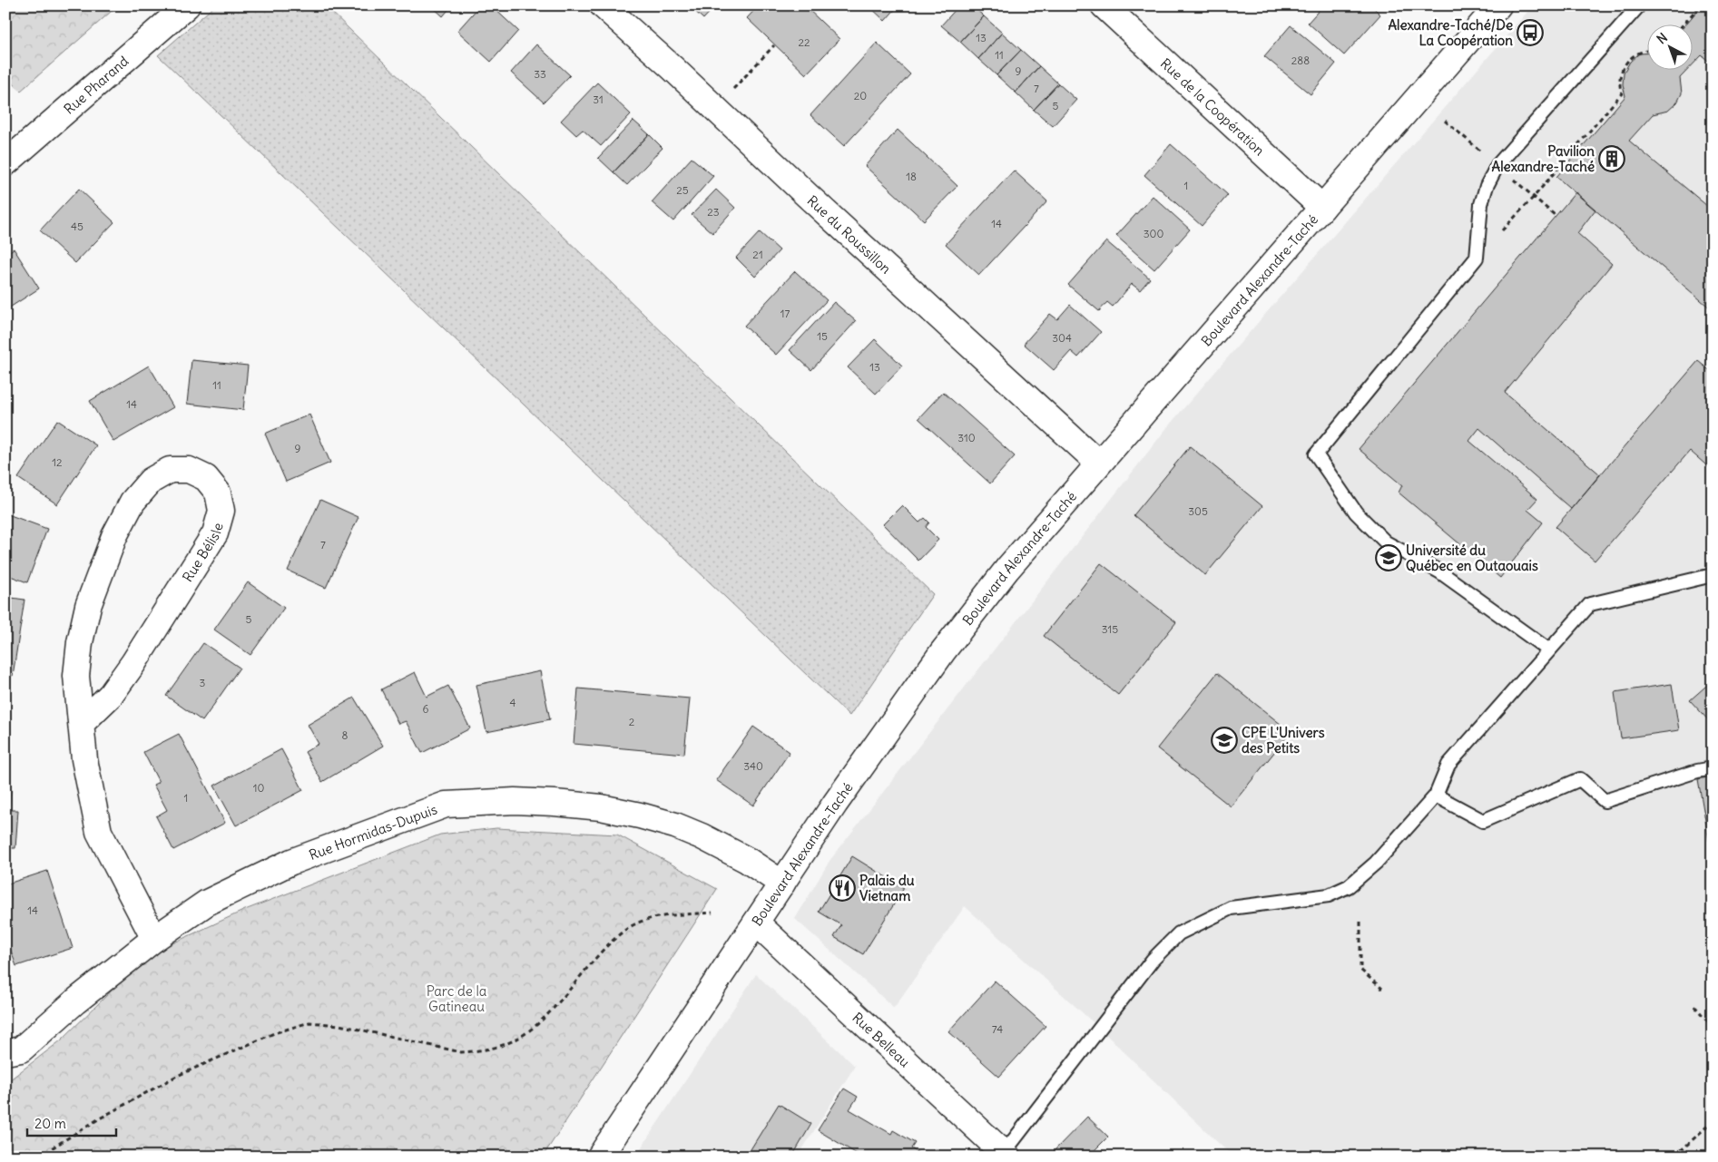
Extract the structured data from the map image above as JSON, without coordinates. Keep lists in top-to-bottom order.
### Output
{
  "streets": {
    "street": [
      "Rue Pharand",
      "Rue de la Coopération",
      "Rue du Roussillon",
      "Boulevard Alexandre-Taché",
      "Rue Bélisle",
      "Rue Hormidas-Dupuis",
      "Rue Belleau"
    ]
  },
  "crossings": [
    ["Rue de la Coopération", "Boulevard Alexandre-Taché"],
    ["Rue du Roussillon", "Boulevard Alexandre-Taché"],
    ["Boulevard Alexandre-Taché", "Rue Hormidas-Dupuis"],
    ["Boulevard Alexandre-Taché", "Rue Belleau"],
    ["Rue Bélisle", "Rue Hormidas-Dupuis"]
  ],
  "parks": ["Parc de la Gatineau"],
  "places": {
    "bus stop": ["Alexandre-Taché/De La Coopération"],
    "building": ["Pavilion Alexandre-Taché"],
    "school or university": ["Université du Québec en Outaouais", "CPE L'Univers des Petits"],
    "restaurant": ["Palais du Vietnam"]
  },
  "house_numbers": [
    "13",
    "22",
    "11",
    "288",
    "9",
    "33",
    "7",
    "20",
    "31",
    "5",
    "18",
    "1",
    "25",
    "23",
    "14",
    "45",
    "300",
    "21",
    "17",
    "15",
    "304",
    "13",
    "11",
    "14",
    "310",
    "9",
    "12",
    "305",
    "7",
    "5",
    "315",
    "3",
    "4",
    "6",
    "2",
    "8",
    "340",
    "10",
    "1",
    "14",
    "74"
  ],
  "scale_bar": "20 m",
  "north": "top left"
}
